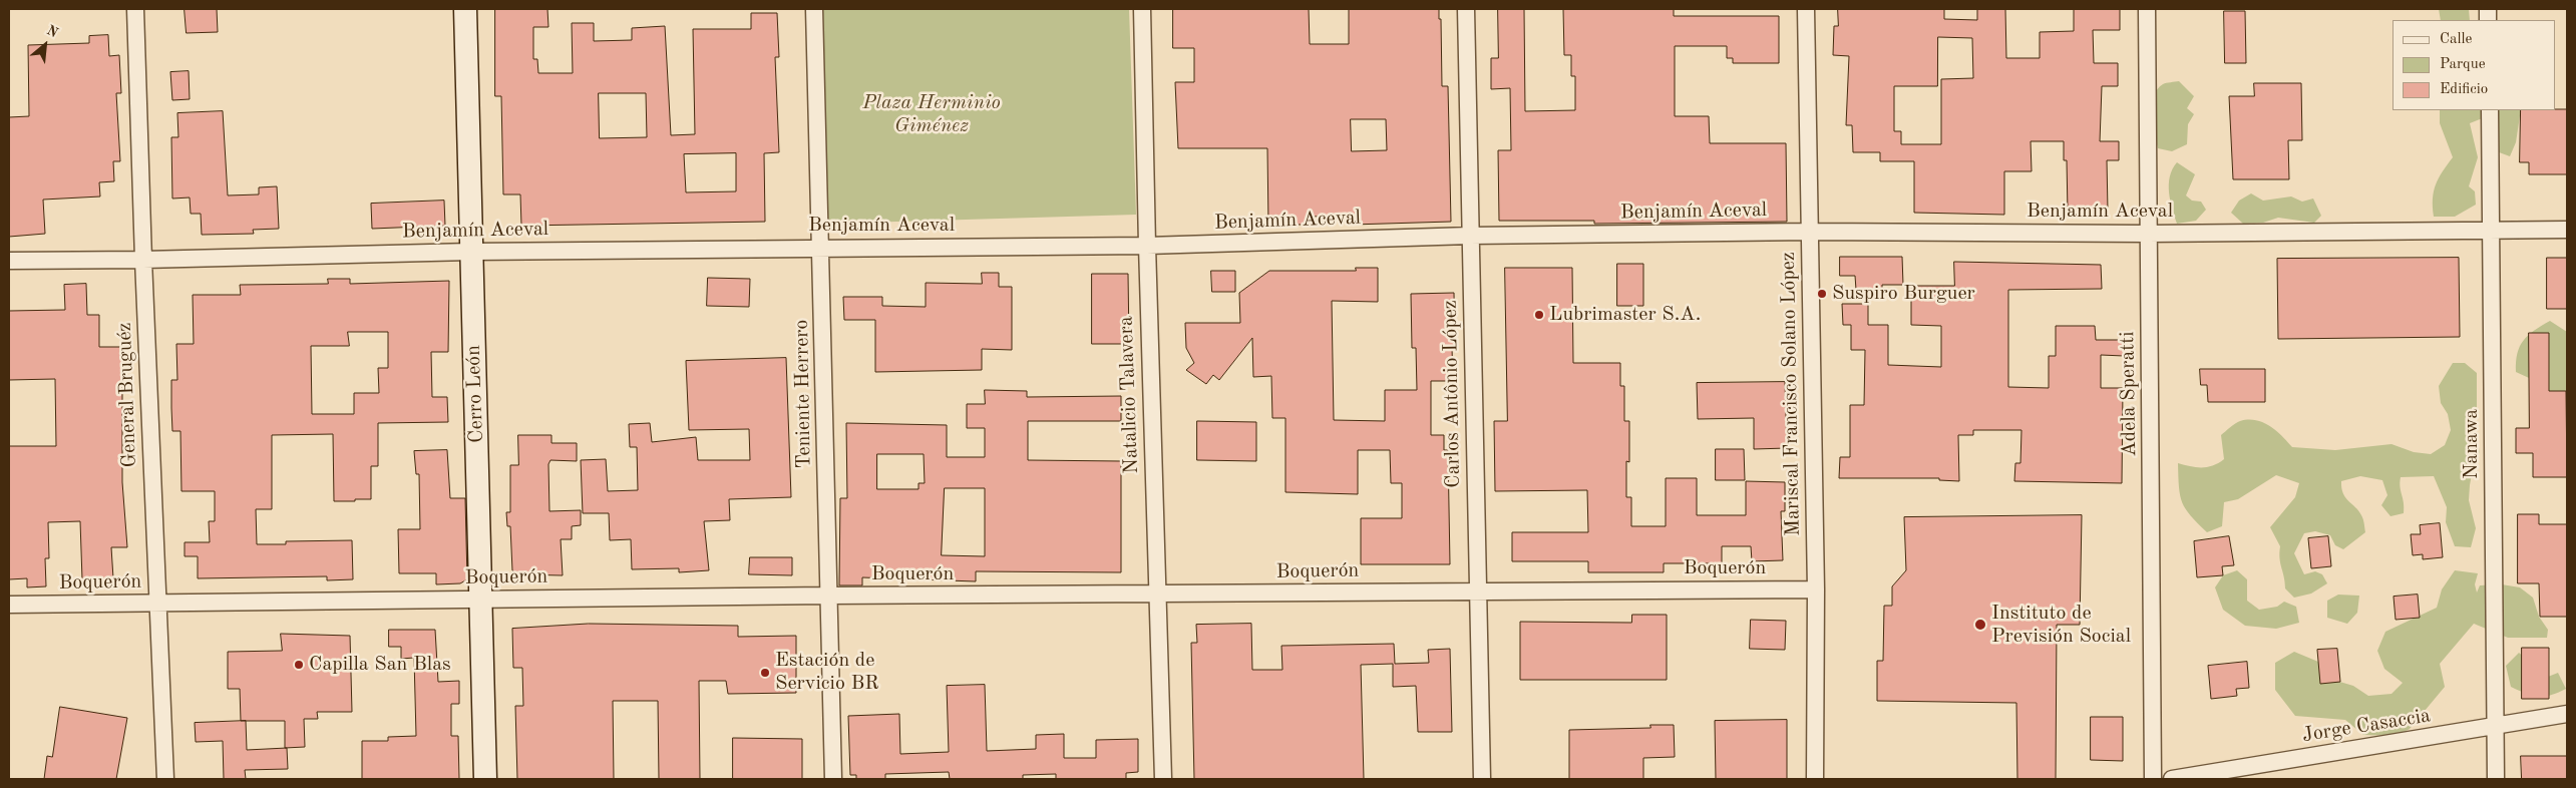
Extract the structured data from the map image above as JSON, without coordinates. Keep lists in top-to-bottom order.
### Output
{
  "streets": {
    "street": [
      "Benjamín Aceval",
      "Cerro León",
      "Teniente Herrero",
      "Carlos Antônio López",
      "Mariscal Francisco Solano López",
      "Adela Speratti",
      "General Bruguéz",
      "Natalicio Talavera",
      "Nanawa",
      "Boquerón",
      "Jorge Casaccia"
    ]
  },
  "crossings": [
    ["Benjamín Aceval", "Cerro León"],
    ["Benjamín Aceval", "Teniente Herrero"],
    ["Benjamín Aceval", "Carlos Antônio López"],
    ["Benjamín Aceval", "Mariscal Francisco Solano López"],
    ["Benjamín Aceval", "Adela Speratti"],
    ["Benjamín Aceval", "General Bruguéz"],
    ["Benjamín Aceval", "Natalicio Talavera"],
    ["Benjamín Aceval", "Nanawa"],
    ["Cerro León", "Boquerón"],
    ["Teniente Herrero", "Boquerón"],
    ["Carlos Antônio López", "Boquerón"],
    ["Mariscal Francisco Solano López", "Boquerón"],
    ["General Bruguéz", "Boquerón"],
    ["Natalicio Talavera", "Boquerón"],
    ["Nanawa", "Jorge Casaccia"]
  ],
  "parks": ["Plaza Herminio Giménez"],
  "places": [
    "Suspiro Burguer",
    "Lubrimaster S.A.",
    "Instituto de Previsión Social",
    "Capilla San Blas",
    "Estación de Servicio BR"
  ],
  "legend": ["Calle", "Parque", "Edificio"],
  "north": "top right"
}
